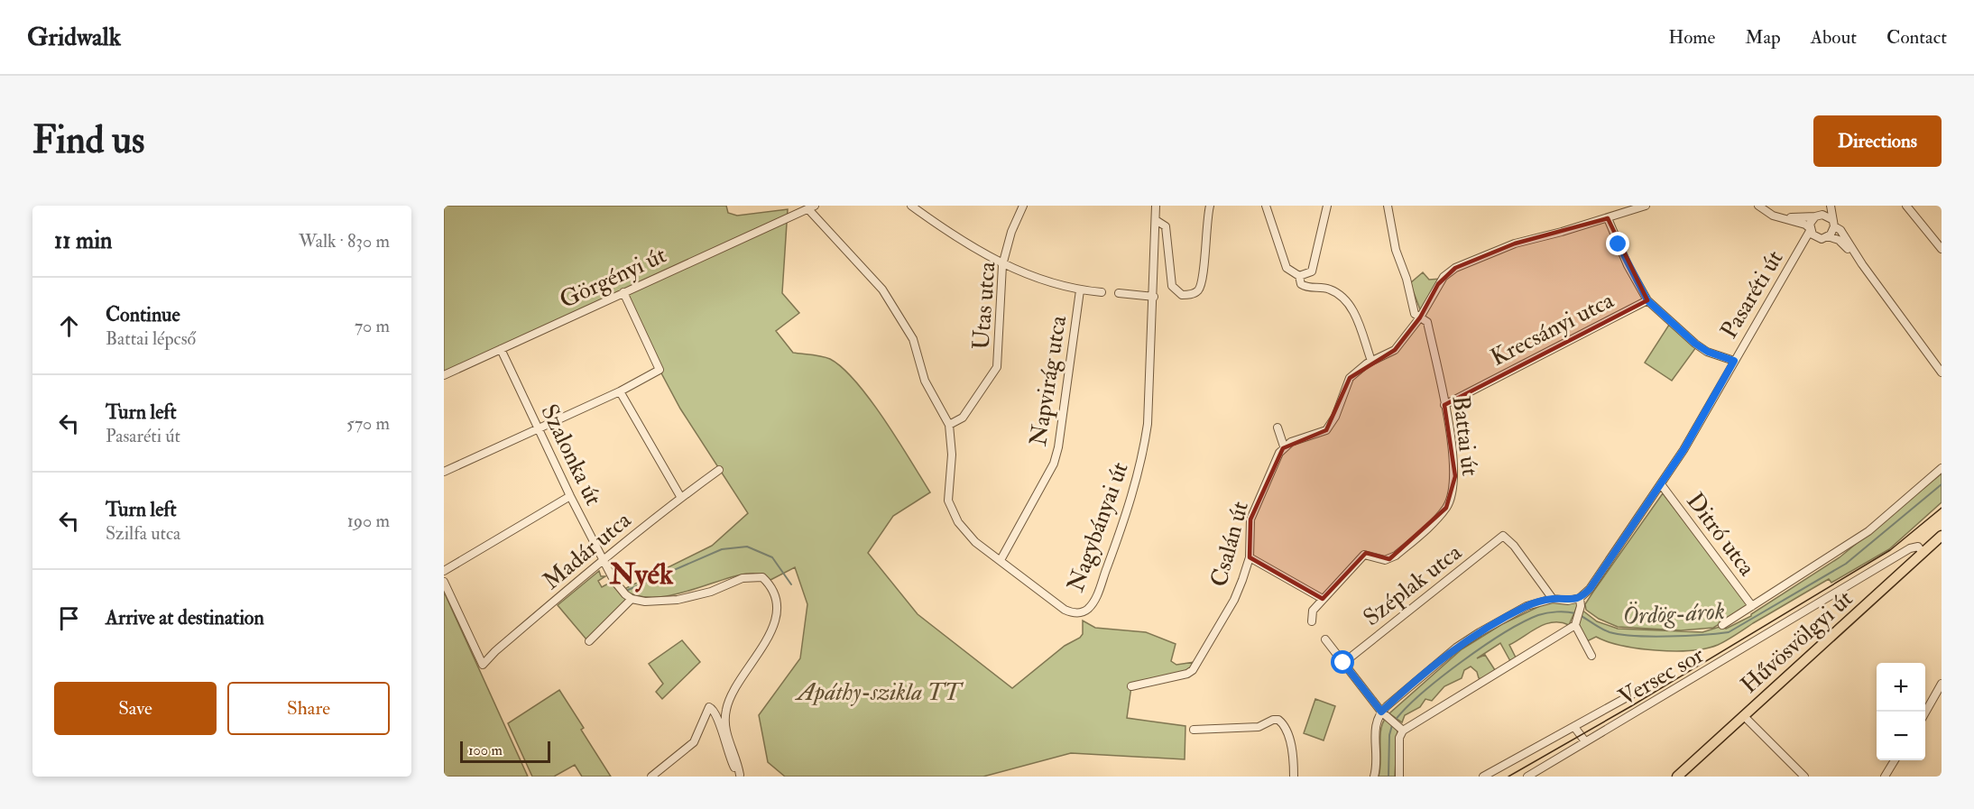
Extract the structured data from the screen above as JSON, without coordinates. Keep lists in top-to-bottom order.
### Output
{
  "streets": {
    "main road": ["Hűvösvölgyi út"],
    "street": [
      "Görgényi út",
      "Pasaréti út",
      "Utas utca",
      "Krecsányi utca",
      "Napvirág utca",
      "Battai út",
      "Szalonka út",
      "Nagybányai út",
      "Ditró utca",
      "Csalán út",
      "Madár utca",
      "Széplak utca",
      "Versec sor"
    ]
  },
  "crossings": [
    ["Görgényi út", "Szalonka út"],
    ["Görgényi út", "Nagybányai út"],
    ["Pasaréti út", "Ditró utca"],
    ["Utas utca", "Nagybányai út"],
    ["Krecsányi utca", "Battai út"],
    ["Napvirág utca", "Nagybányai út"],
    ["Szalonka út", "Madár utca"],
    ["Ditró utca", "Hűvösvölgyi út"],
    ["Hűvösvölgyi út", "Versec sor"]
  ],
  "districts": ["Nyék"],
  "water": ["Ördög-árok"],
  "parks": ["Apáthy-szikla TT"],
  "scale_bar": "100 m",
  "page": {
    "header": "Gridwalk",
    "nav": [
      "Home",
      "Map",
      "About",
      "Contact"
    ],
    "buttons": [
      "Directions",
      ["Save", "Share"]
    ],
    "title": "Find us",
    "heading": ["11 min", "Walk · 830 m"],
    "list": [
      ["Continue", "Battai lépcső", "70 m"],
      ["Turn left", "Pasaréti út", "570 m"],
      ["Turn left", "Szilfa utca", "190 m"],
      "Arrive at destination"
    ],
    "map_buttons": ["+", "−"],
    "scale": "100 m"
  }
}
